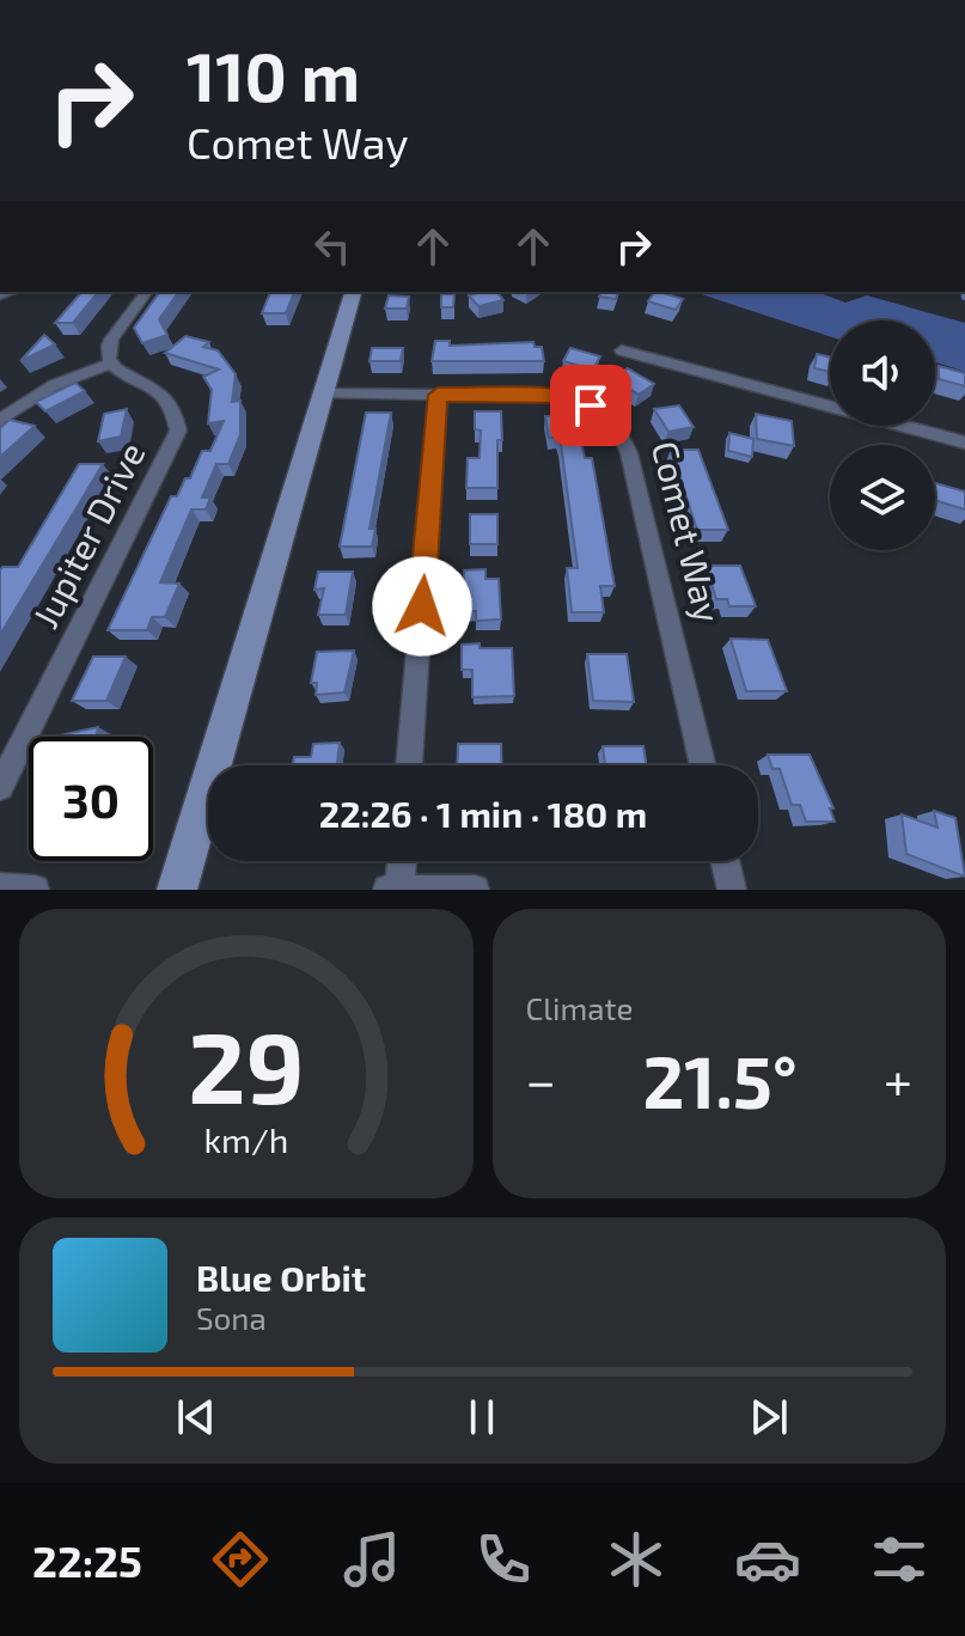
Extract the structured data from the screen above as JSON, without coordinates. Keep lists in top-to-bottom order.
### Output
{
  "streets": {
    "street": ["Comet Way", "Jupiter Drive"]
  },
  "page": {
    "turn": ["110 m", "Comet Way"],
    "limit": "30",
    "trip": "22:26 · 1 min · 180 m",
    "tile": "Climate",
    "heat": ["−", "21.5°", "+"],
    "song": ["Blue Orbit", "Sona"],
    "tabs": "22:25",
    "gauge": ["29", "km/h"]
  }
}
